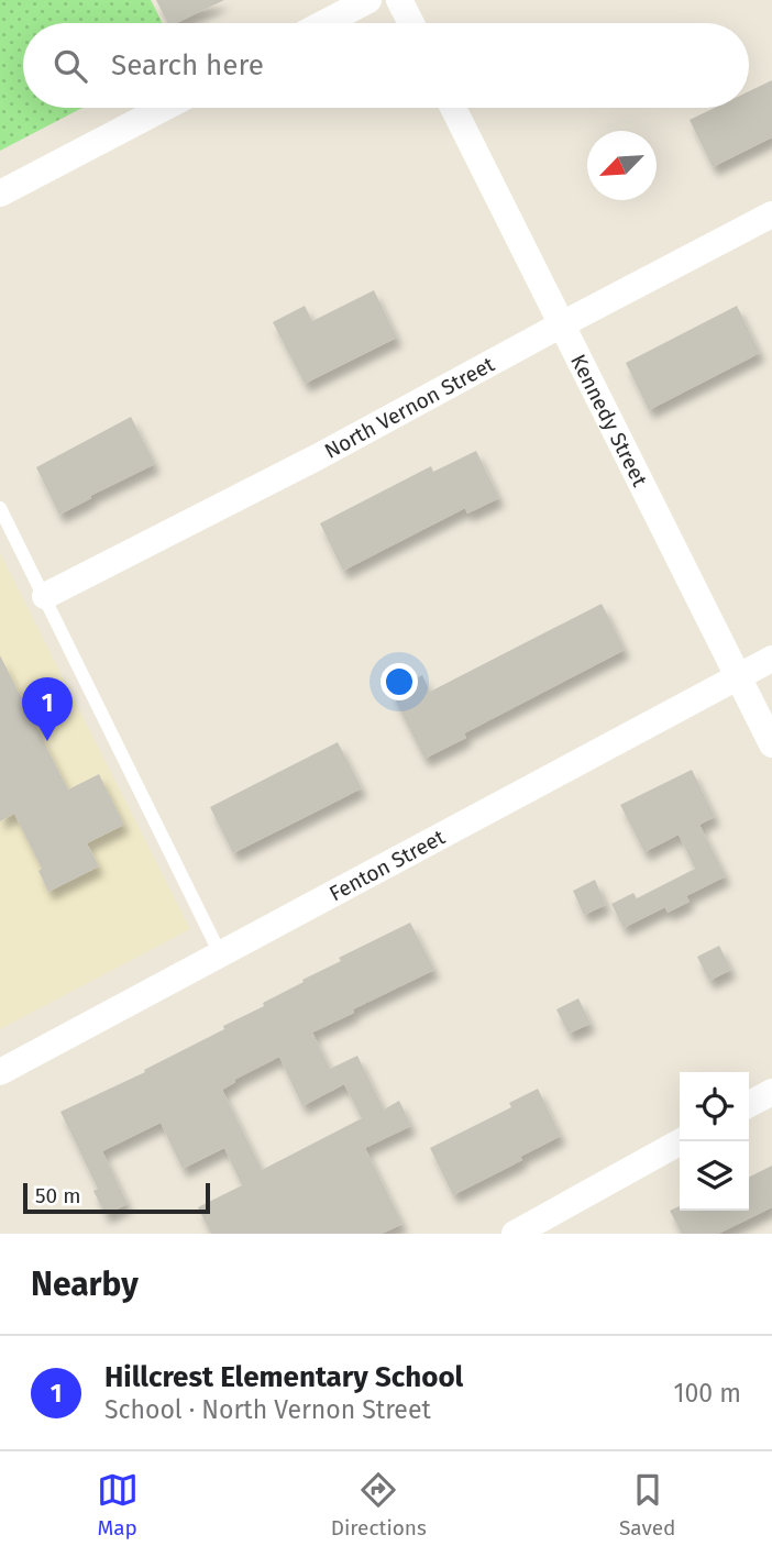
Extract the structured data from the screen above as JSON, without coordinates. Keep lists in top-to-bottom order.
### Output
{
  "streets": {
    "street": ["North Vernon Street", "Kennedy Street", "Fenton Street"]
  },
  "crossings": [
    ["North Vernon Street", "Kennedy Street"],
    ["Kennedy Street", "Fenton Street"]
  ],
  "scale_bar": "50 m",
  "north": "bottom left",
  "page": {
    "search": "Search here",
    "pins": "1",
    "scale": "50 m",
    "heading": "Nearby",
    "list": [
      {
        "mark": "1",
        "name": "Hillcrest Elementary School",
        "note": "School · North Vernon Street",
        "value": "100 m"
      }
    ],
    "nav": ["Map", "Directions", "Saved"]
  }
}
